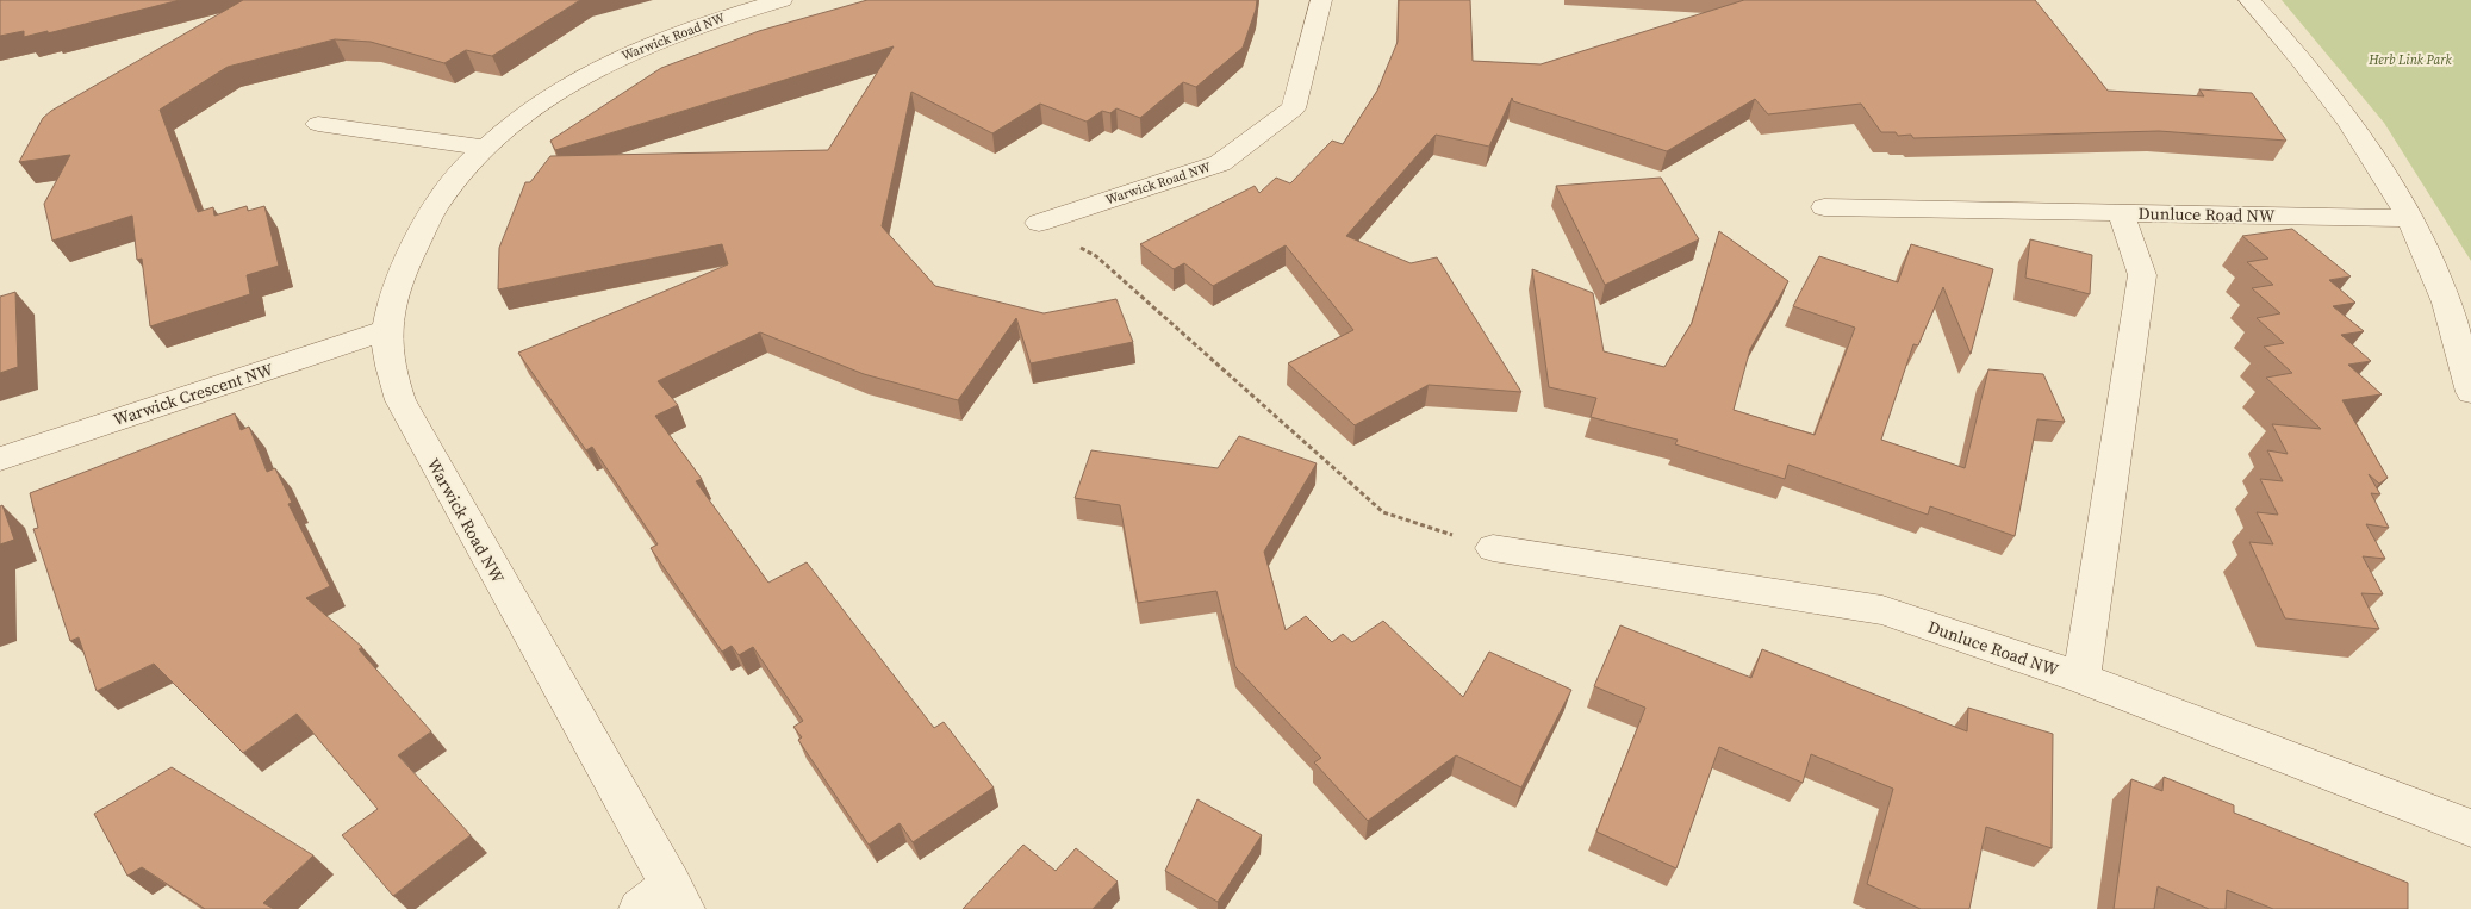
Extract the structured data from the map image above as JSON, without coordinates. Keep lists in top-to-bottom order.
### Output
{
  "streets": {
    "street": ["Warwick Road NW", "Dunluce Road NW", "Warwick Crescent NW"]
  },
  "crossings": [
    ["Warwick Road NW", "Warwick Crescent NW"]
  ],
  "parks": ["Herb Link Park"]
}
